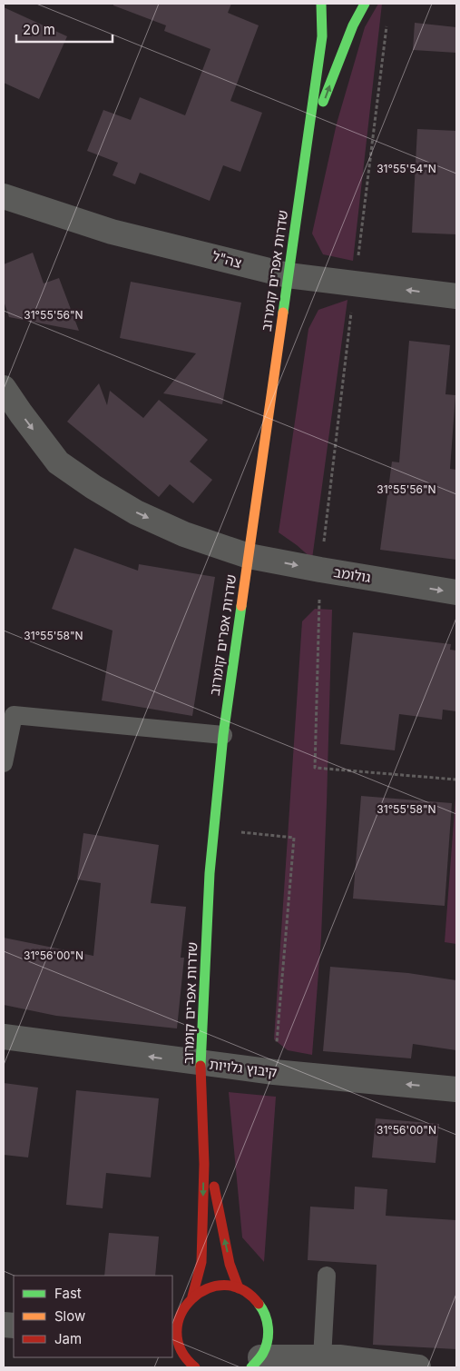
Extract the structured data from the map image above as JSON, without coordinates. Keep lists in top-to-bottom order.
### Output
{
  "streets": {
    "street": [
      "צה\"ל",
      "שדרות אפרים קומרוב",
      "גולומב",
      "קיבוץ גלויות"
    ]
  },
  "crossings": [
    ["צה\"ל", "שדרות אפרים קומרוב"],
    ["שדרות אפרים קומרוב", "גולומב"],
    ["שדרות אפרים קומרוב", "קיבוץ גלויות"]
  ],
  "one_way": ["גולומב", "קיבוץ גלויות"],
  "legend": ["Fast", "Slow", "Jam"],
  "scale_bar": "20 m",
  "coordinates": [
    "31°55'54\"N",
    "31°55'56\"N",
    "31°55'58\"N",
    "31°56'00\"N"
  ]
}
